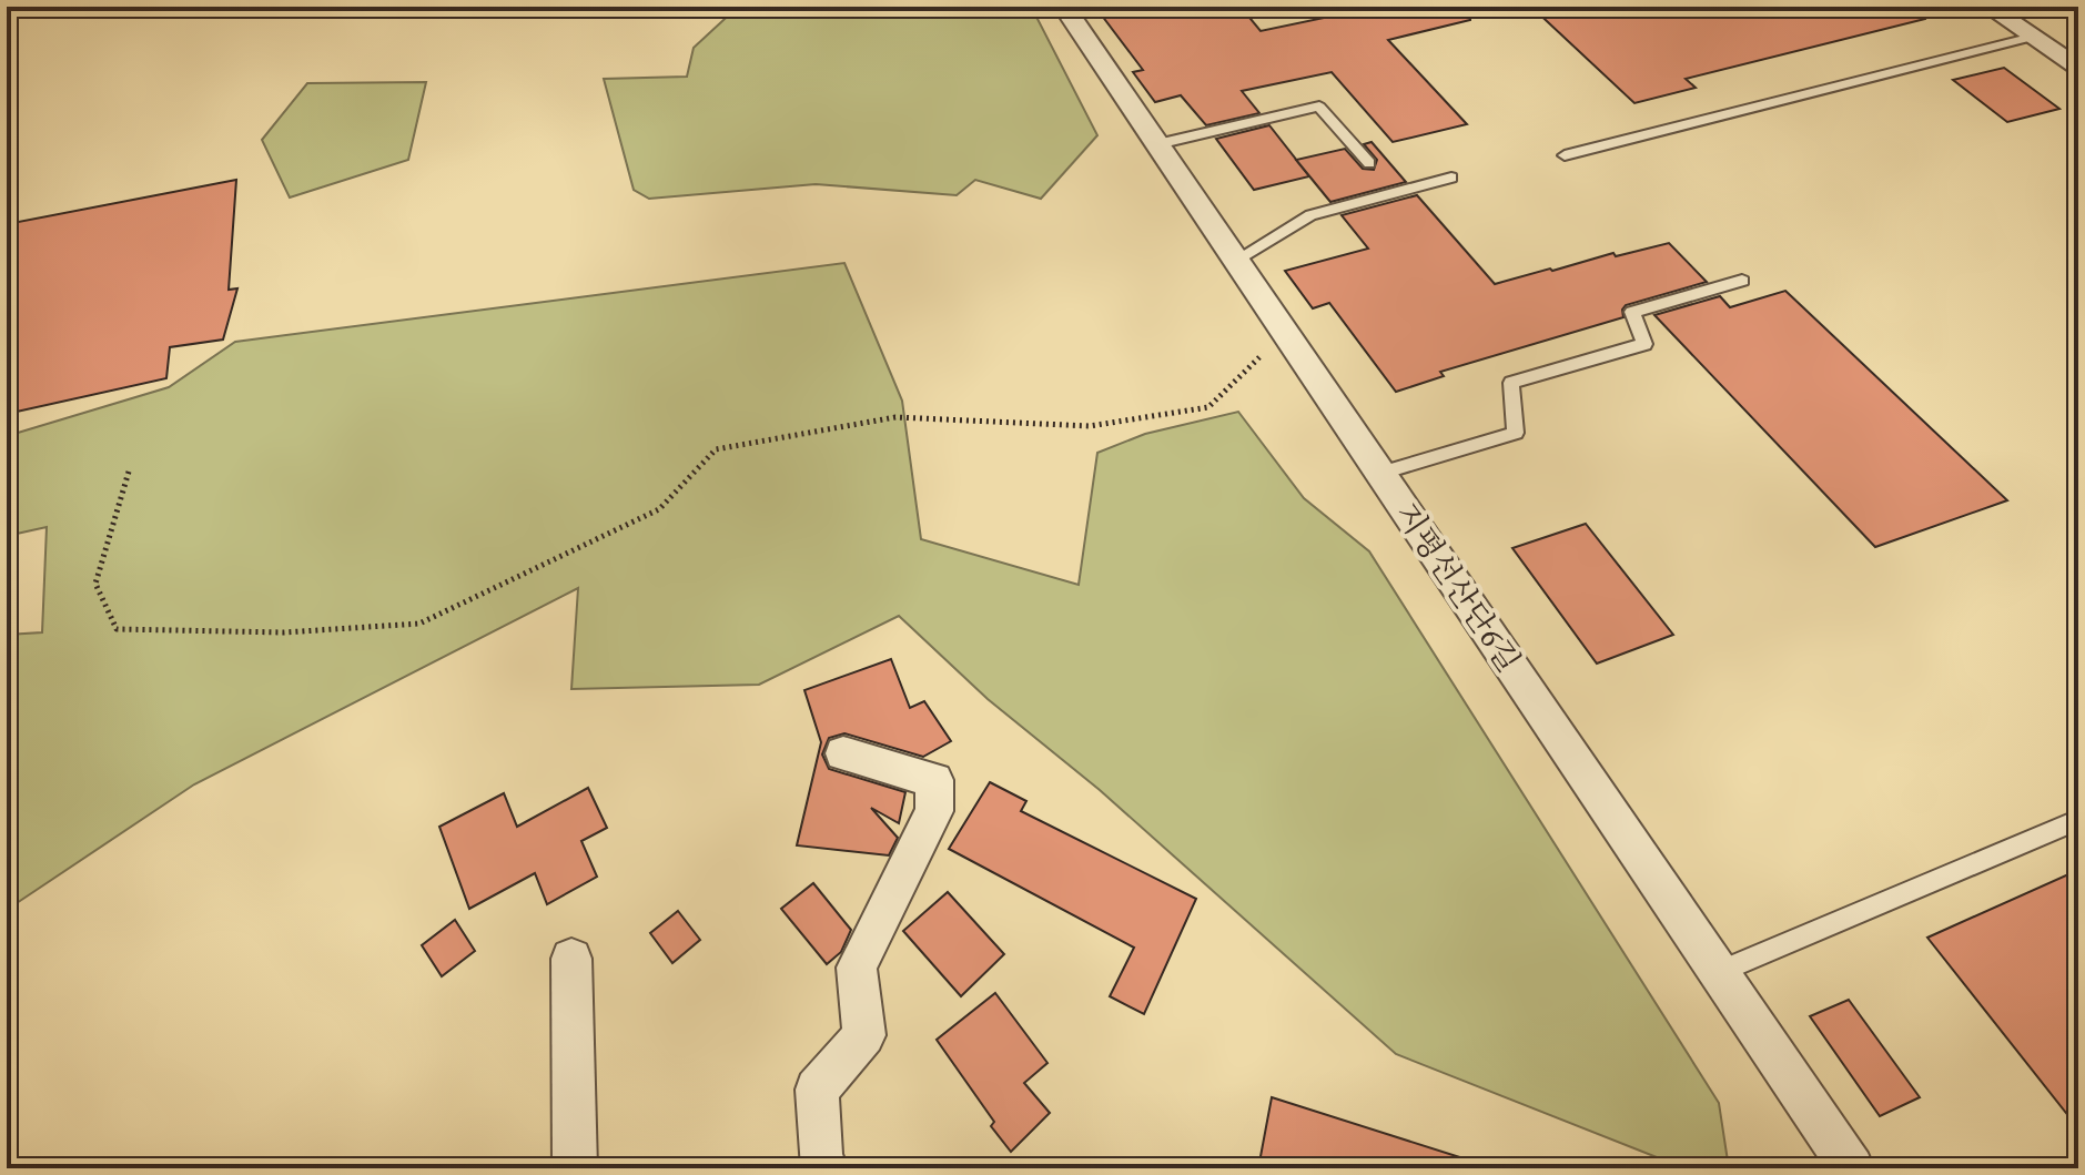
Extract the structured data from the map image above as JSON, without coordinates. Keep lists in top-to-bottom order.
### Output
{
  "streets": {
    "street": ["지평선산단6길"]
  }
}
